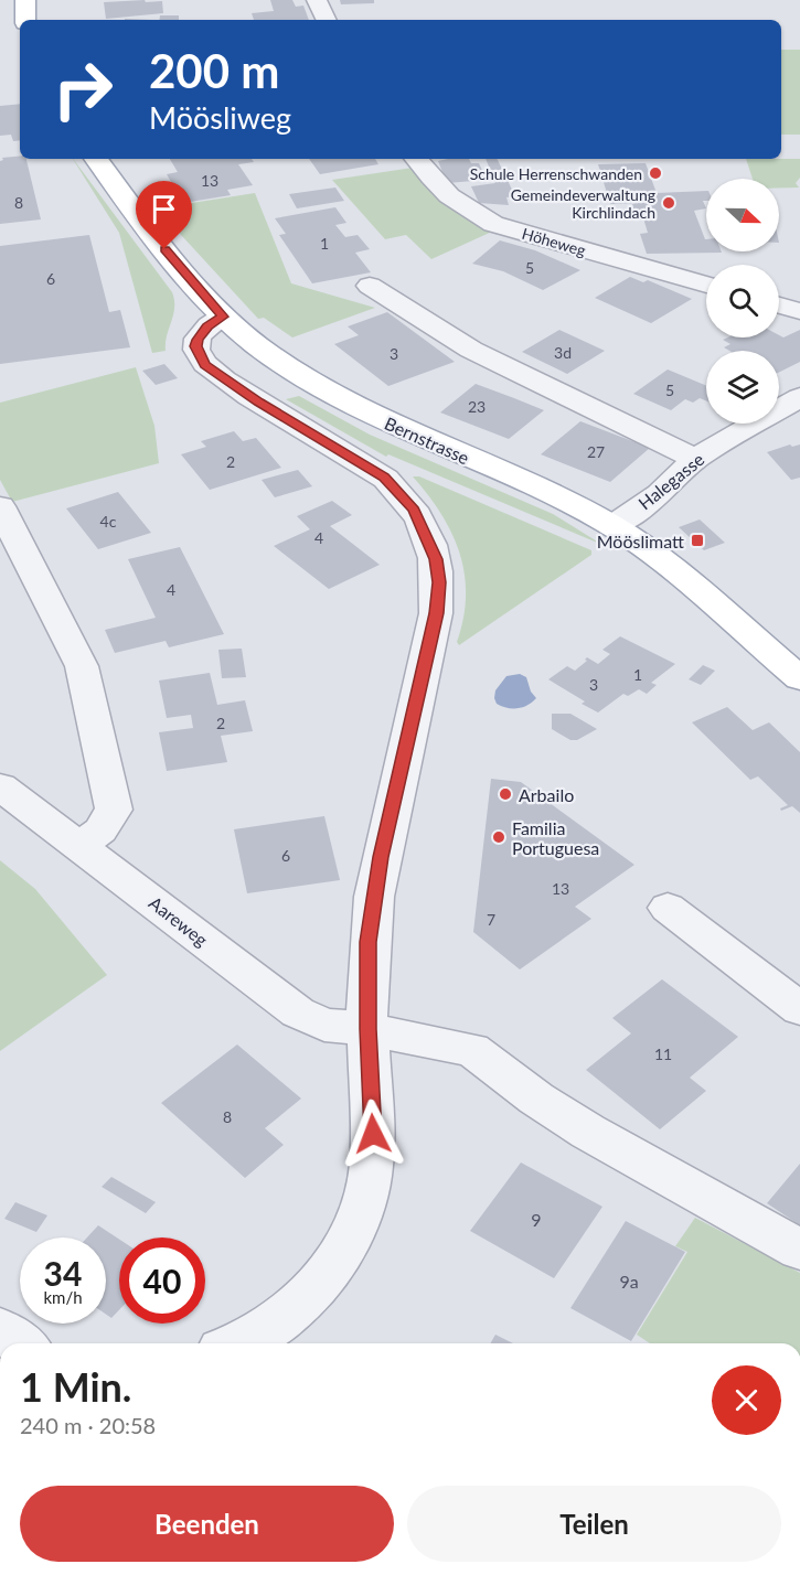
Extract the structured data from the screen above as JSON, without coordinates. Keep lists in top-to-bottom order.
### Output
{
  "streets": {
    "main road": ["Bernstrasse"],
    "street": ["Höheweg", "Halegasse", "Aareweg"]
  },
  "crossings": [
    ["Bernstrasse", "Halegasse"]
  ],
  "places": {
    "other": [
      "Schule Herrenschwanden",
      "Gemeindeverwaltung Kirchlindach",
      "Arbailo",
      "Familia Portuguesa"
    ],
    "transit": ["Mööslimatt"]
  },
  "house_numbers": [
    "13",
    "8",
    "1",
    "5",
    "6",
    "3d",
    "3",
    "5",
    "23",
    "27",
    "2",
    "4c",
    "4",
    "4",
    "1",
    "3",
    "2",
    "6",
    "13",
    "7",
    "11",
    "8",
    "9",
    "9a"
  ],
  "north": "right",
  "page": {
    "turn": ["200 m", "Möösliweg"],
    "speed": "34 km/h",
    "limit": "40",
    "heading": ["1 Min.", "240 m · 20:58"],
    "buttons": ["Beenden", "Teilen"]
  }
}
